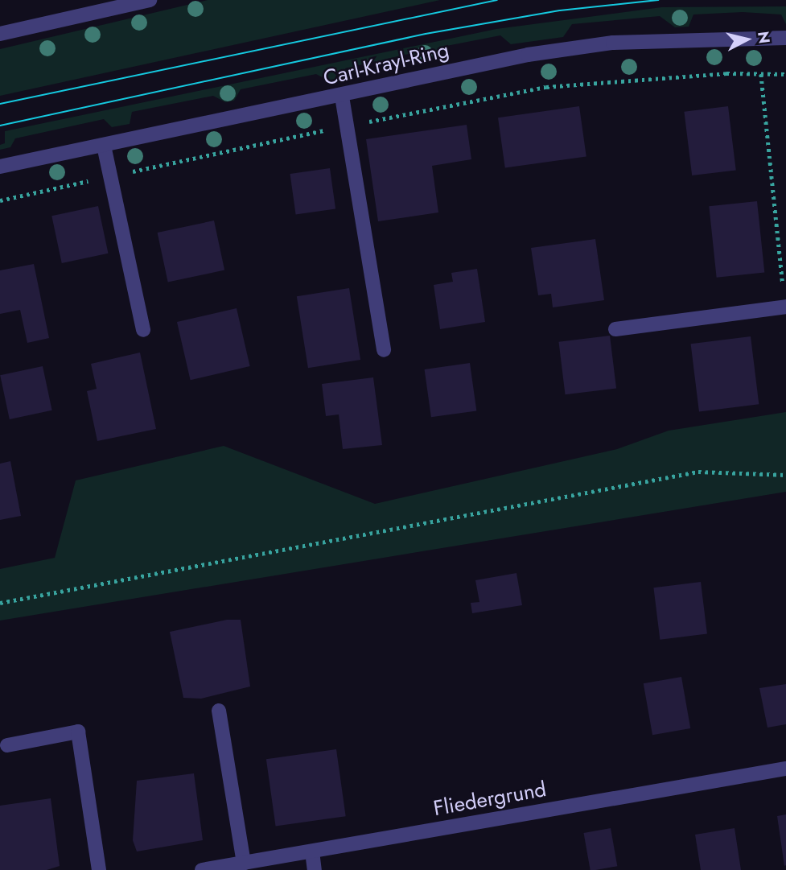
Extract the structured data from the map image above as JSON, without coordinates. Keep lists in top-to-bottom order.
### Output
{
  "streets": {
    "street": ["Carl-Krayl-Ring", "Fliedergrund"]
  },
  "north": "right"
}
